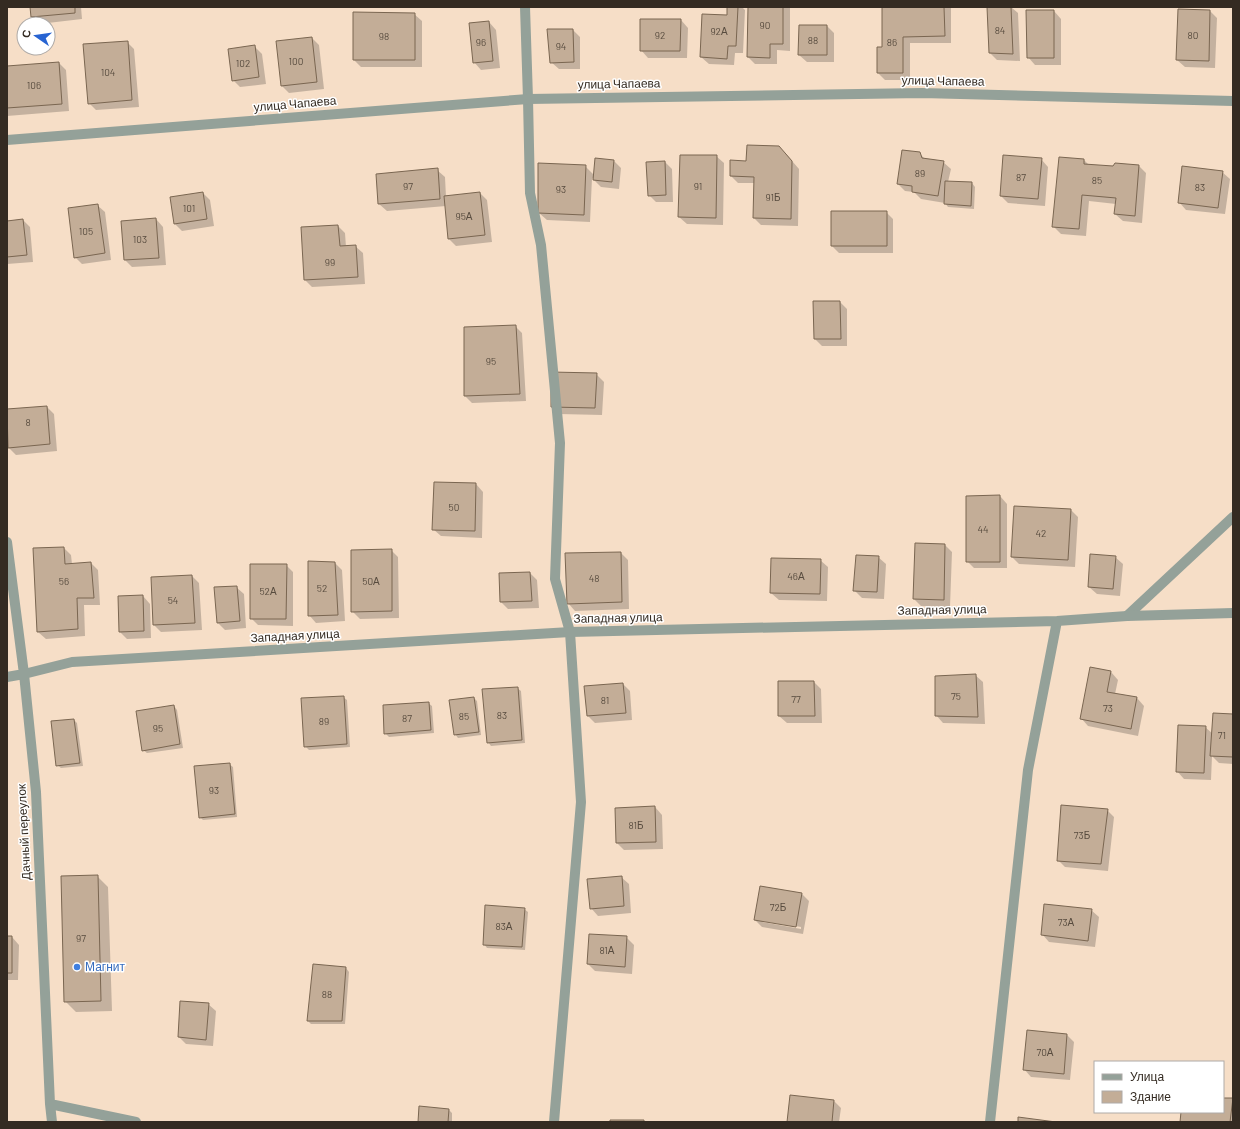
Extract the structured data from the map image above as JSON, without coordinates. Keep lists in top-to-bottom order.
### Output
{
  "streets": {
    "street": ["улица Чапаева", "Западная улица", "Дачный переулок"]
  },
  "crossings": [
    ["Западная улица", "Дачный переулок"]
  ],
  "places": ["Магнит"],
  "house_numbers": [
    "90",
    "84",
    "92А",
    "92",
    "80",
    "98",
    "88",
    "96",
    "86",
    "94",
    "100",
    "102",
    "104",
    "106",
    "89",
    "87",
    "85",
    "97",
    "91",
    "83",
    "93",
    "91Б",
    "101",
    "95А",
    "105",
    "103",
    "99",
    "95",
    "8",
    "50",
    "44",
    "42",
    "46А",
    "48",
    "56",
    "50А",
    "52",
    "52А",
    "54",
    "75",
    "77",
    "81",
    "73",
    "83",
    "85",
    "87",
    "89",
    "95",
    "71",
    "93",
    "81Б",
    "73Б",
    "72Б",
    "73А",
    "83А",
    "97",
    "81А",
    "88",
    "70А"
  ],
  "legend": ["Улица", "Здание"],
  "north": "left"
}
